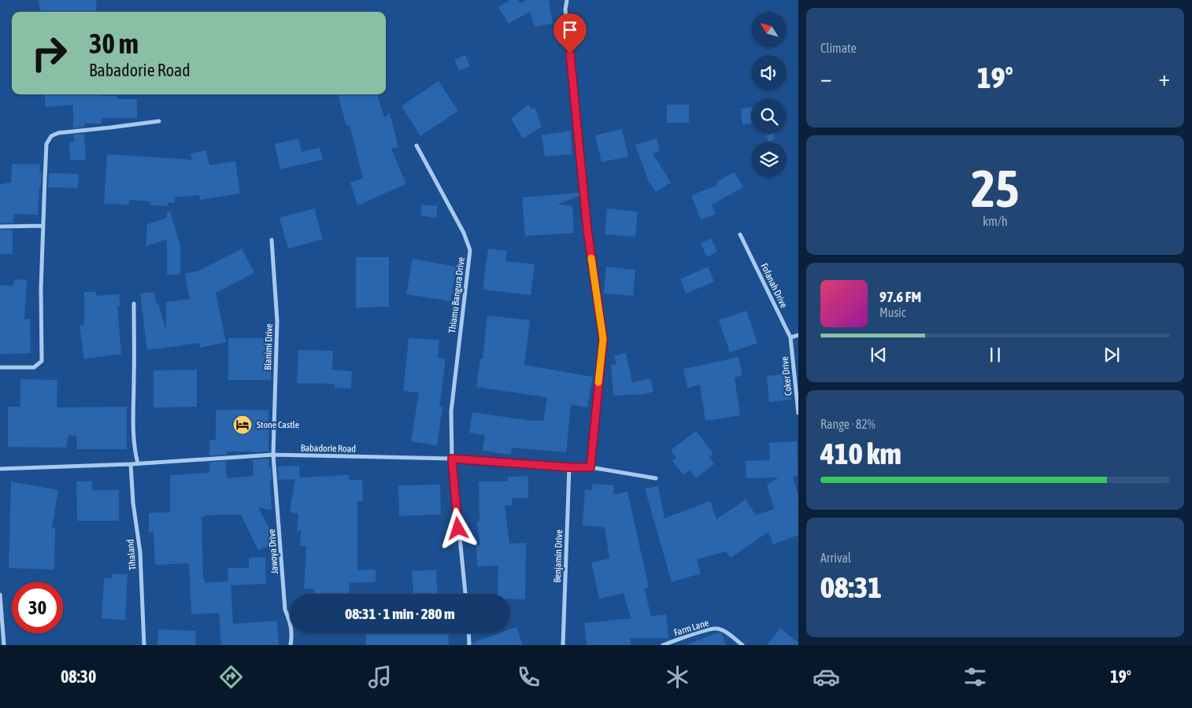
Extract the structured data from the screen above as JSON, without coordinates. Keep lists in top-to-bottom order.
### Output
{
  "streets": {
    "street": [
      "Fofanah Drive",
      "Thiamu Bangura Drive",
      "Blanimi Drive",
      "Coker Drive",
      "Babadorie Road",
      "Jawoya Drive",
      "Tihaland",
      "Benjamin Drive",
      "Farm Lane"
    ]
  },
  "crossings": [
    ["Fofanah Drive", "Coker Drive"],
    ["Thiamu Bangura Drive", "Babadorie Road"],
    ["Blanimi Drive", "Babadorie Road"],
    ["Blanimi Drive", "Jawoya Drive"],
    ["Babadorie Road", "Jawoya Drive"],
    ["Babadorie Road", "Tihaland"],
    ["Babadorie Road", "Benjamin Drive"]
  ],
  "places": {
    "hotel": ["Stone Castle"]
  },
  "north": "top left",
  "page": {
    "tile": [
      "Climate",
      ["25", "km/h"],
      ["Range · 82%", "410 km"],
      ["Arrival", "08:31"]
    ],
    "turn": ["30 m", "Babadorie Road"],
    "heat": ["−", "19°", "+"],
    "song": ["97.6 FM", "Music"],
    "limit": "30",
    "trip": "08:31 · 1 min · 280 m",
    "tabs": ["08:30", "19°"]
  }
}
